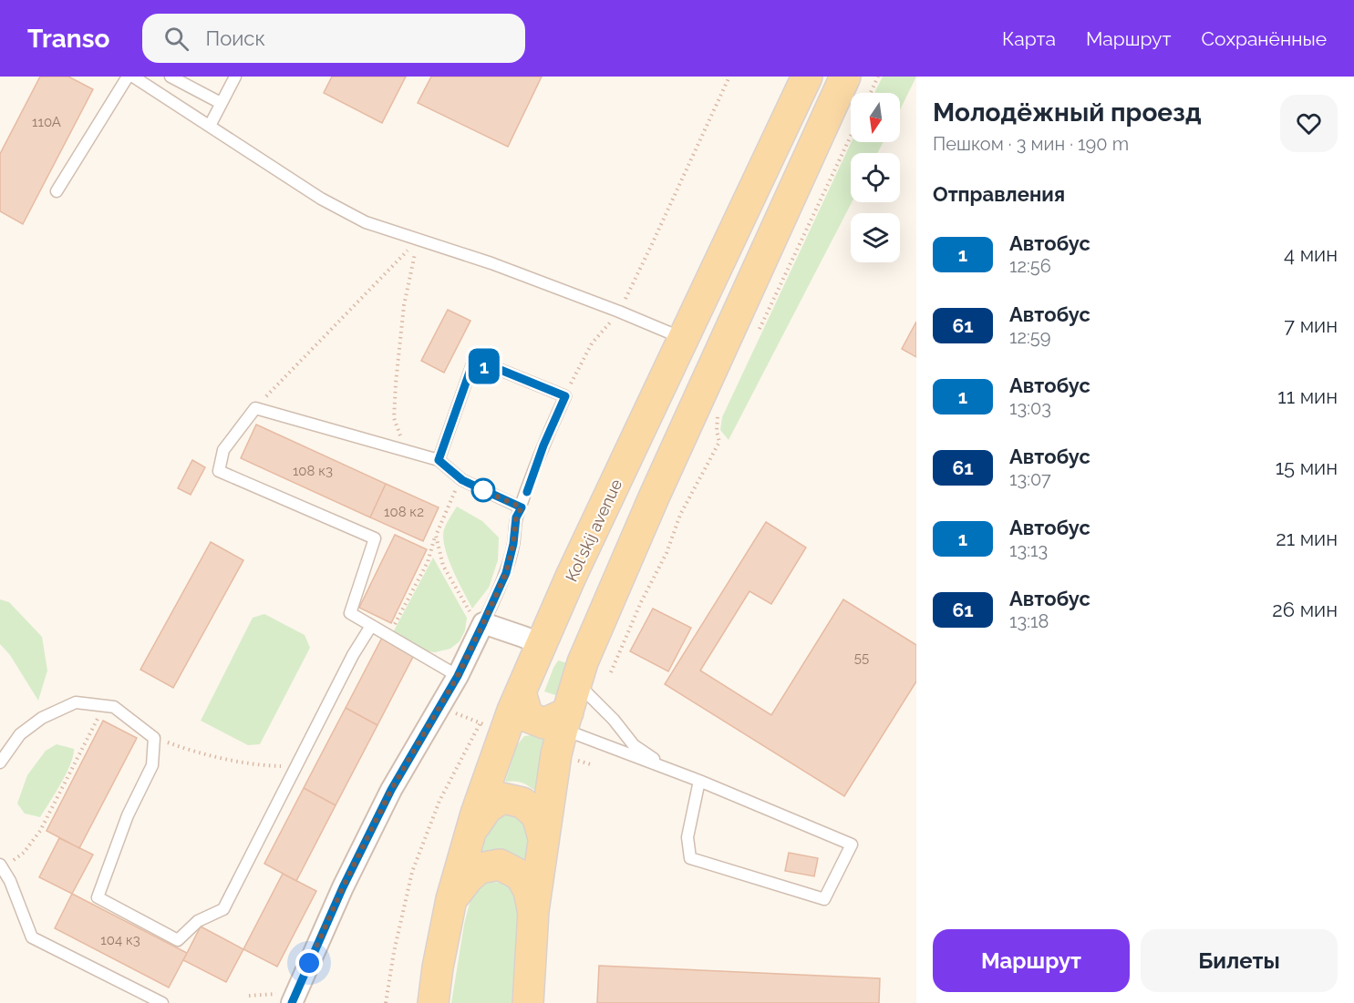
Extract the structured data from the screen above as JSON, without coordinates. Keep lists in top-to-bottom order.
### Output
{
  "streets": {
    "main road": ["Kol'skij avenue"]
  },
  "lines": ["bus line 1"],
  "house_numbers": [
    "110А",
    "108 к3",
    "108 к2",
    "55",
    "104 к3"
  ],
  "north": "bottom",
  "page": {
    "header": "Transo",
    "search": "Поиск",
    "nav": ["Карта", "Маршрут", "Сохранённые"],
    "on_map": "1",
    "heading": [
      ["Молодёжный проезд", "Пешком · 3 мин · 190 m"],
      "Отправления"
    ],
    "list": [
      {
        "mark": "1",
        "name": "Автобус",
        "note": "12:56",
        "value": "4 мин"
      },
      {
        "mark": "61",
        "name": "Автобус",
        "note": "12:59",
        "value": "7 мин"
      },
      {
        "mark": "1",
        "name": "Автобус",
        "note": "13:03",
        "value": "11 мин"
      },
      {
        "mark": "61",
        "name": "Автобус",
        "note": "13:07",
        "value": "15 мин"
      },
      {
        "mark": "1",
        "name": "Автобус",
        "note": "13:13",
        "value": "21 мин"
      },
      {
        "mark": "61",
        "name": "Автобус",
        "note": "13:18",
        "value": "26 мин"
      }
    ],
    "buttons": ["Маршрут", "Билеты"]
  }
}
